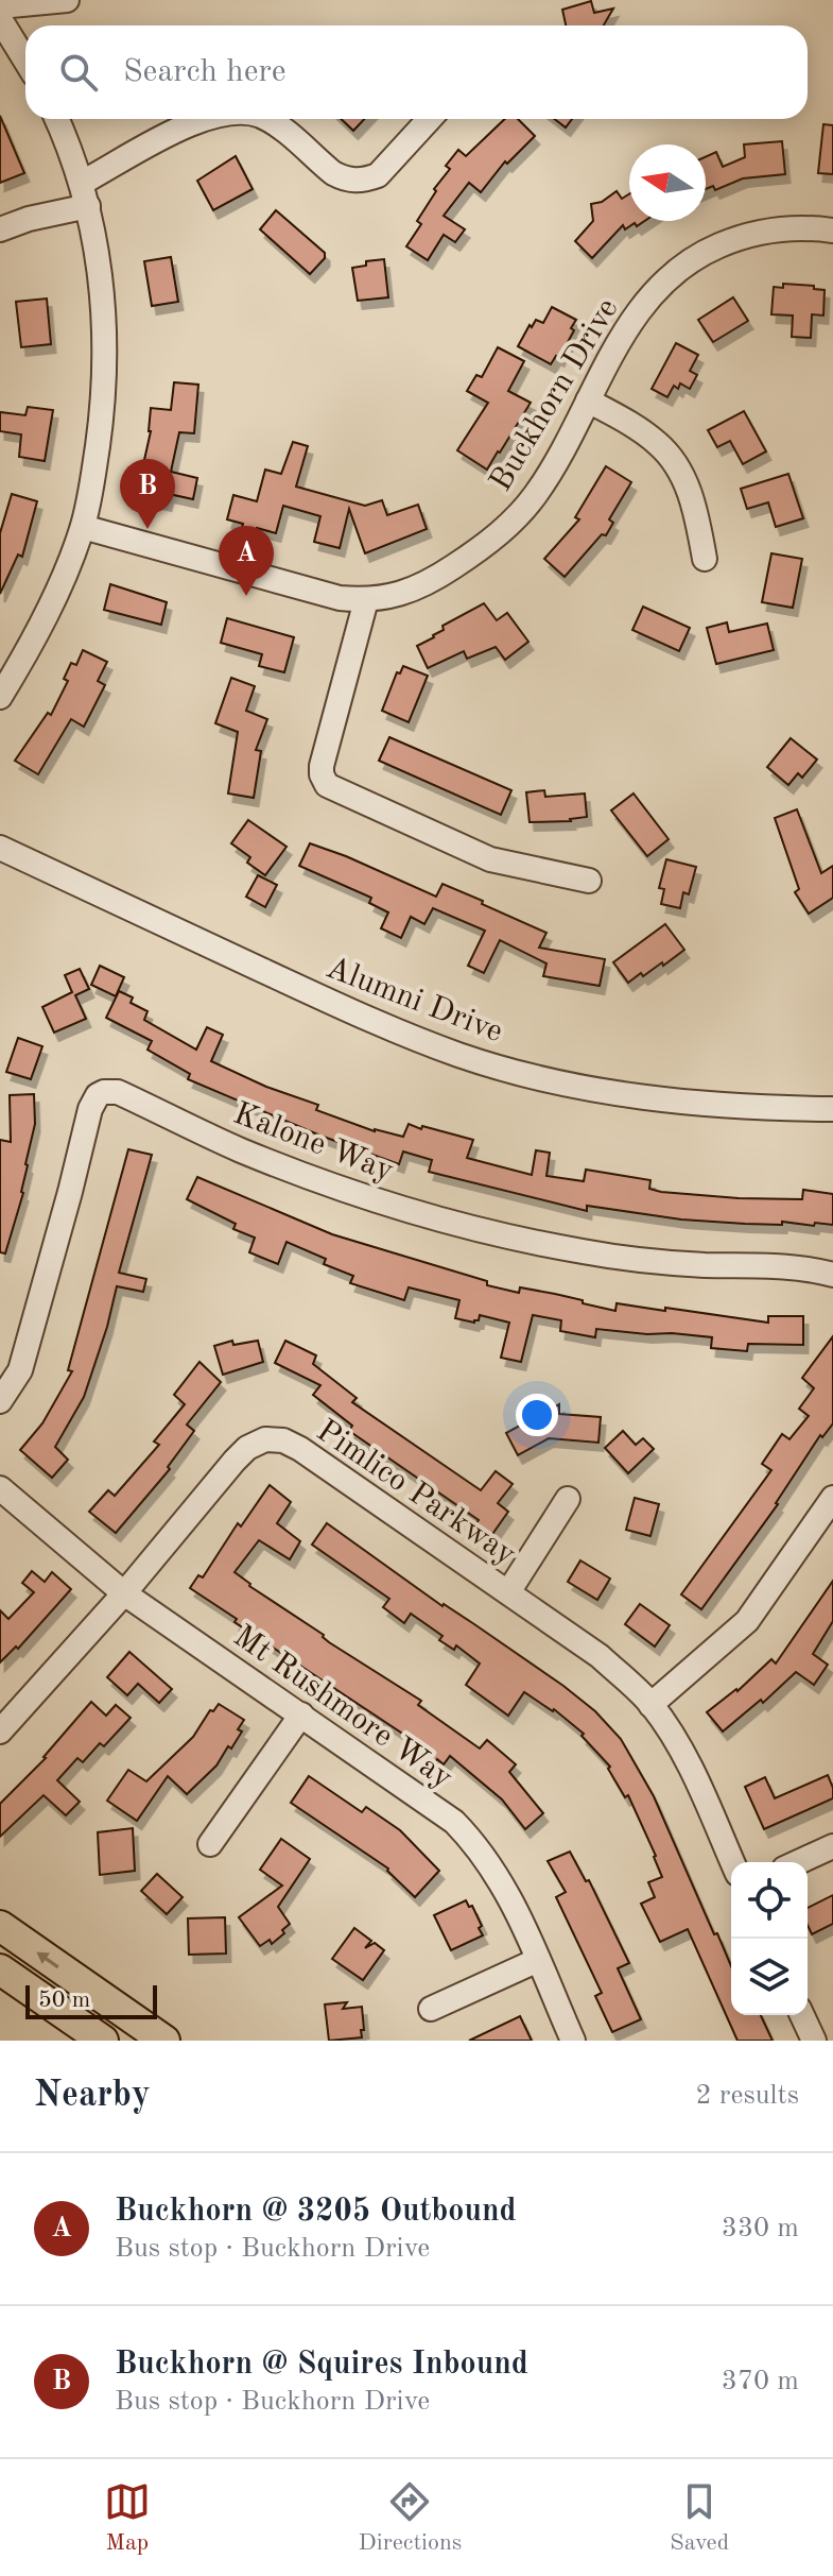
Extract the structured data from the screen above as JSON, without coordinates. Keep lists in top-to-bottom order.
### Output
{
  "streets": {
    "street": [
      "Buckhorn Drive",
      "Alumni Drive",
      "Kalone Way",
      "Pimlico Parkway",
      "Mt Rushmore Way"
    ]
  },
  "crossings": [
    ["Pimlico Parkway", "Mt Rushmore Way"]
  ],
  "scale_bar": "50 m",
  "north": "left",
  "page": {
    "search": "Search here",
    "pins": ["B", "A"],
    "scale": "50 m",
    "heading": ["Nearby", "2 results"],
    "list": [
      {
        "mark": "A",
        "name": "Buckhorn @ 3205 Outbound",
        "note": "Bus stop · Buckhorn Drive",
        "value": "330 m"
      },
      {
        "mark": "B",
        "name": "Buckhorn @ Squires Inbound",
        "note": "Bus stop · Buckhorn Drive",
        "value": "370 m"
      }
    ],
    "nav": ["Map", "Directions", "Saved"]
  }
}
